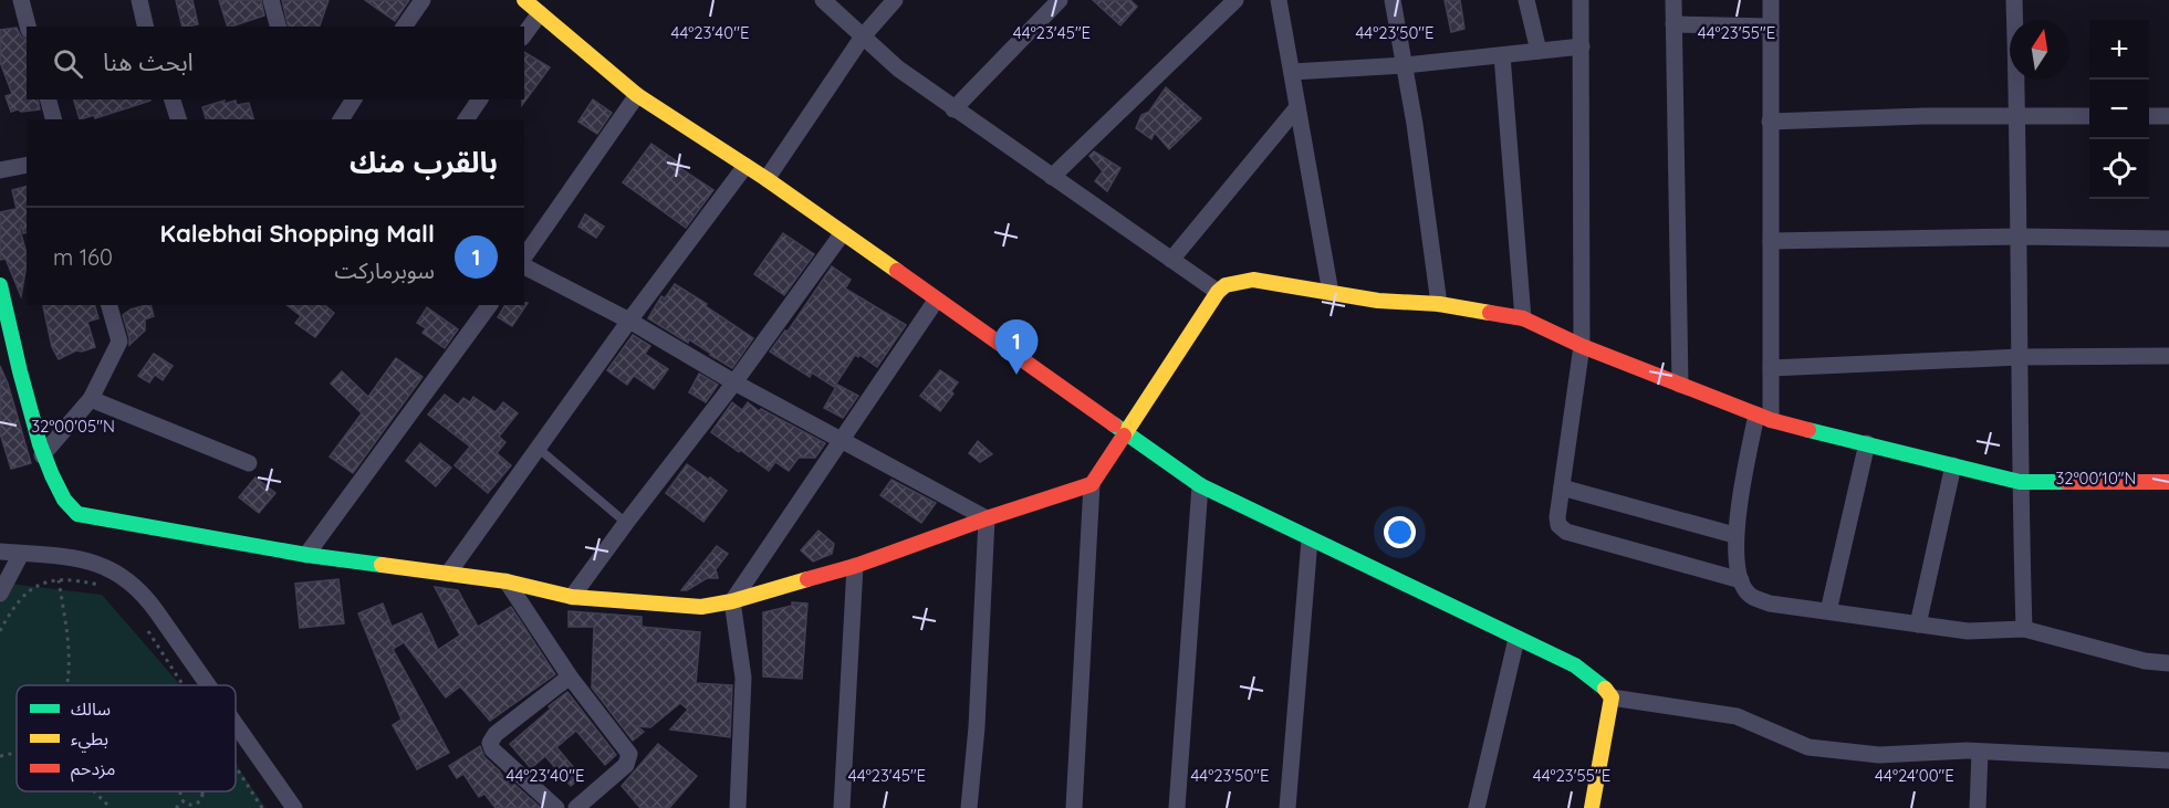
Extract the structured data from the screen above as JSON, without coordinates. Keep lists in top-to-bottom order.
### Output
{
  "legend": ["سالك", "بطيء", "مزدحم"],
  "north": "top",
  "page": {
    "map_buttons": ["+", "−"],
    "search": "ابحث هنا",
    "heading": "بالقرب منك",
    "list": [
      {
        "mark": "1",
        "name": "Kalebhai Shopping Mall",
        "note": "سوبرماركت",
        "value": "160 m"
      }
    ],
    "pins": "1"
  },
  "coordinates": [
    "44°23'40\"E",
    "44°23'45\"E",
    "44°23'50\"E",
    "44°23'55\"E",
    "32°00'05\"N",
    "32°00'10\"N",
    "44°24'00\"E"
  ]
}
